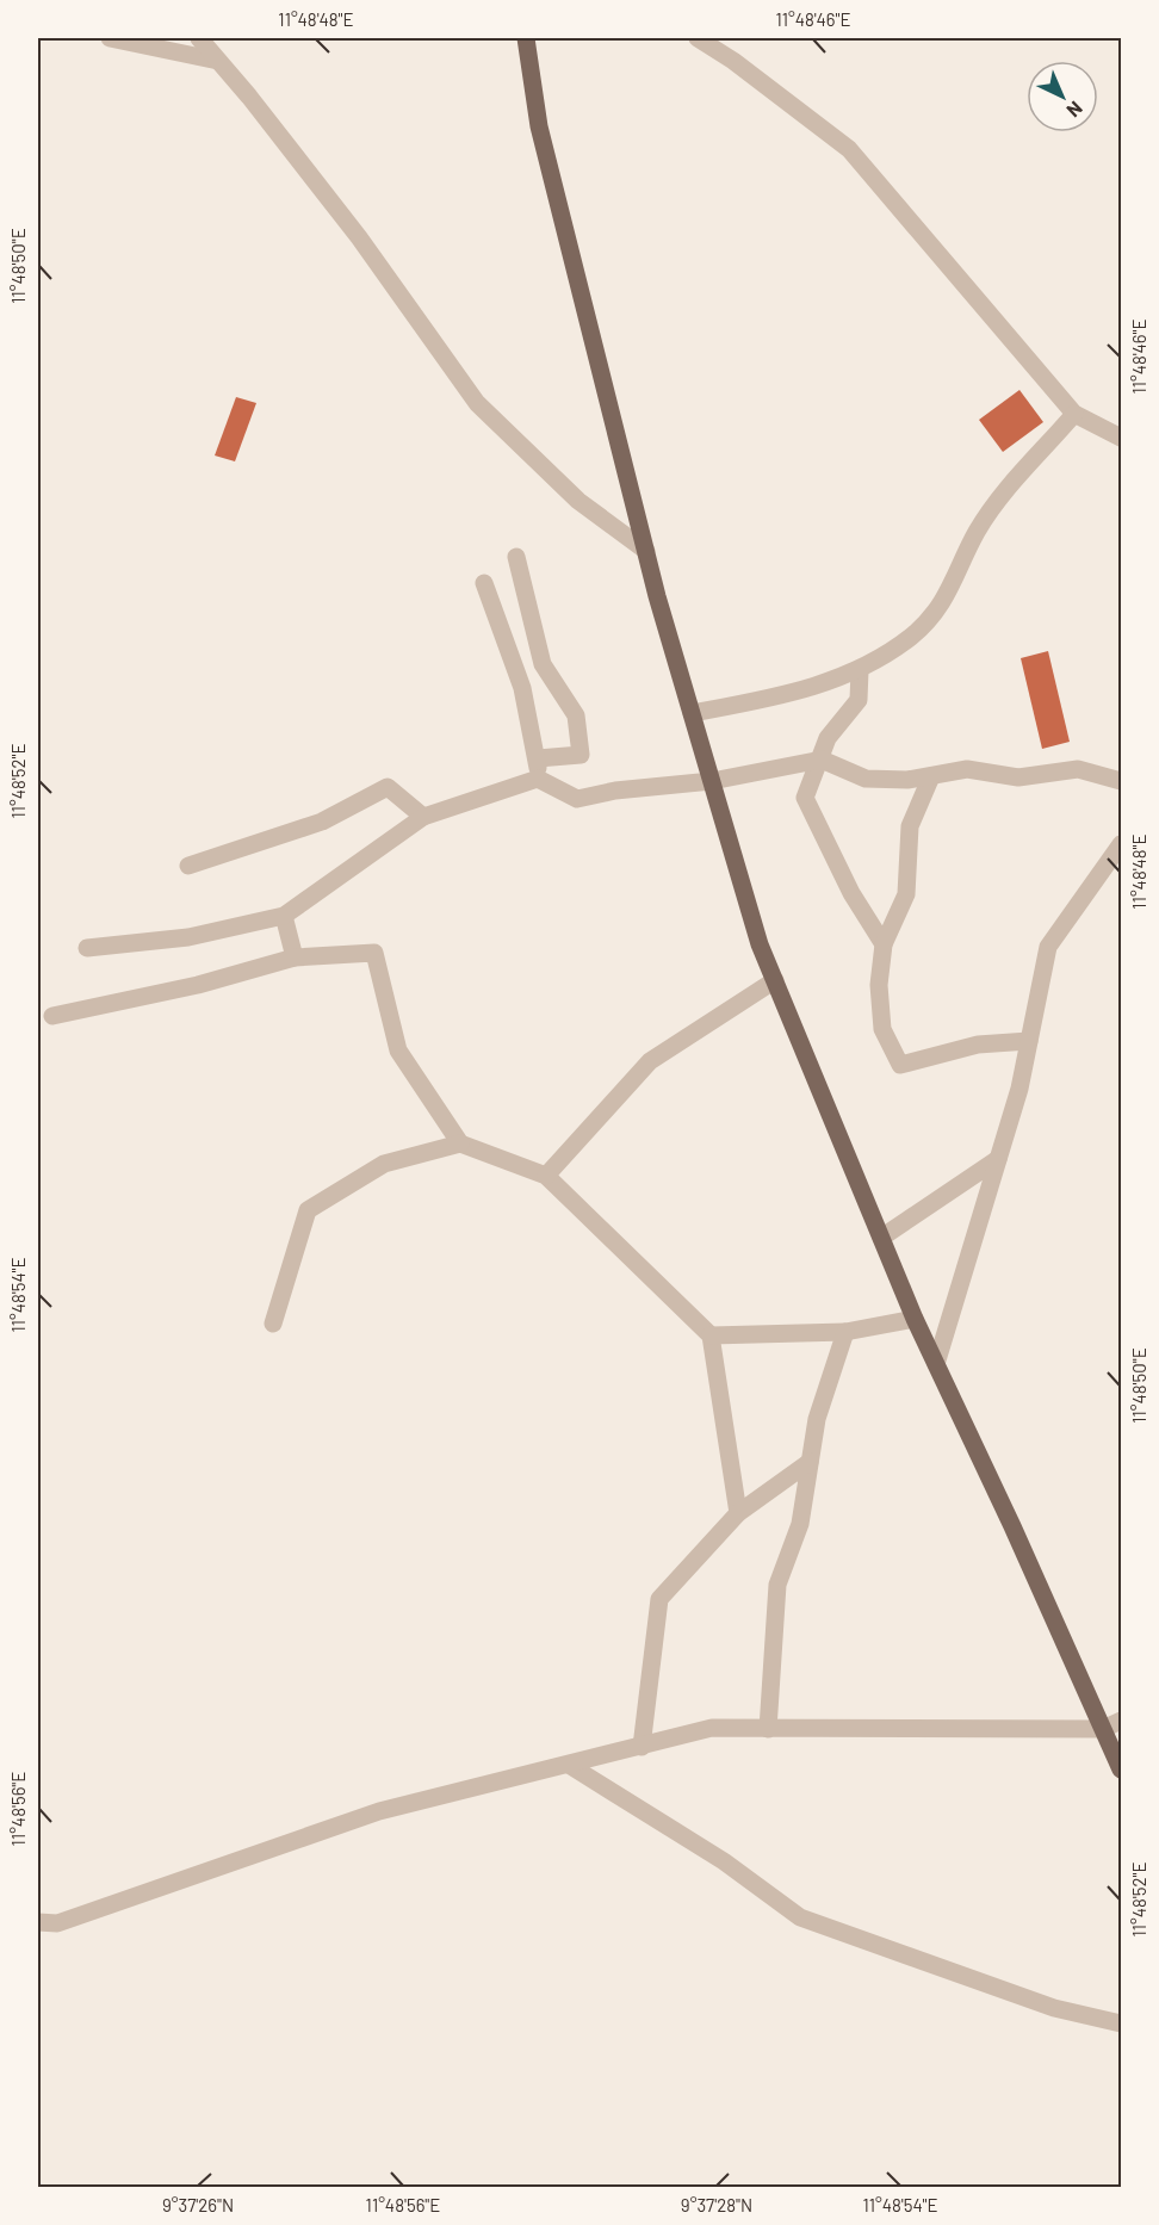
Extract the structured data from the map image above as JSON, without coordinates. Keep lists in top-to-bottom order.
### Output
{
  "north": "bottom right",
  "coordinates": [
    "11°48'48\"E",
    "11°48'46\"E",
    "11°48'50\"E",
    "11°48'52\"E",
    "11°48'54\"E",
    "11°48'56\"E",
    "9°37'26\"N",
    "9°37'28\"N"
  ]
}
